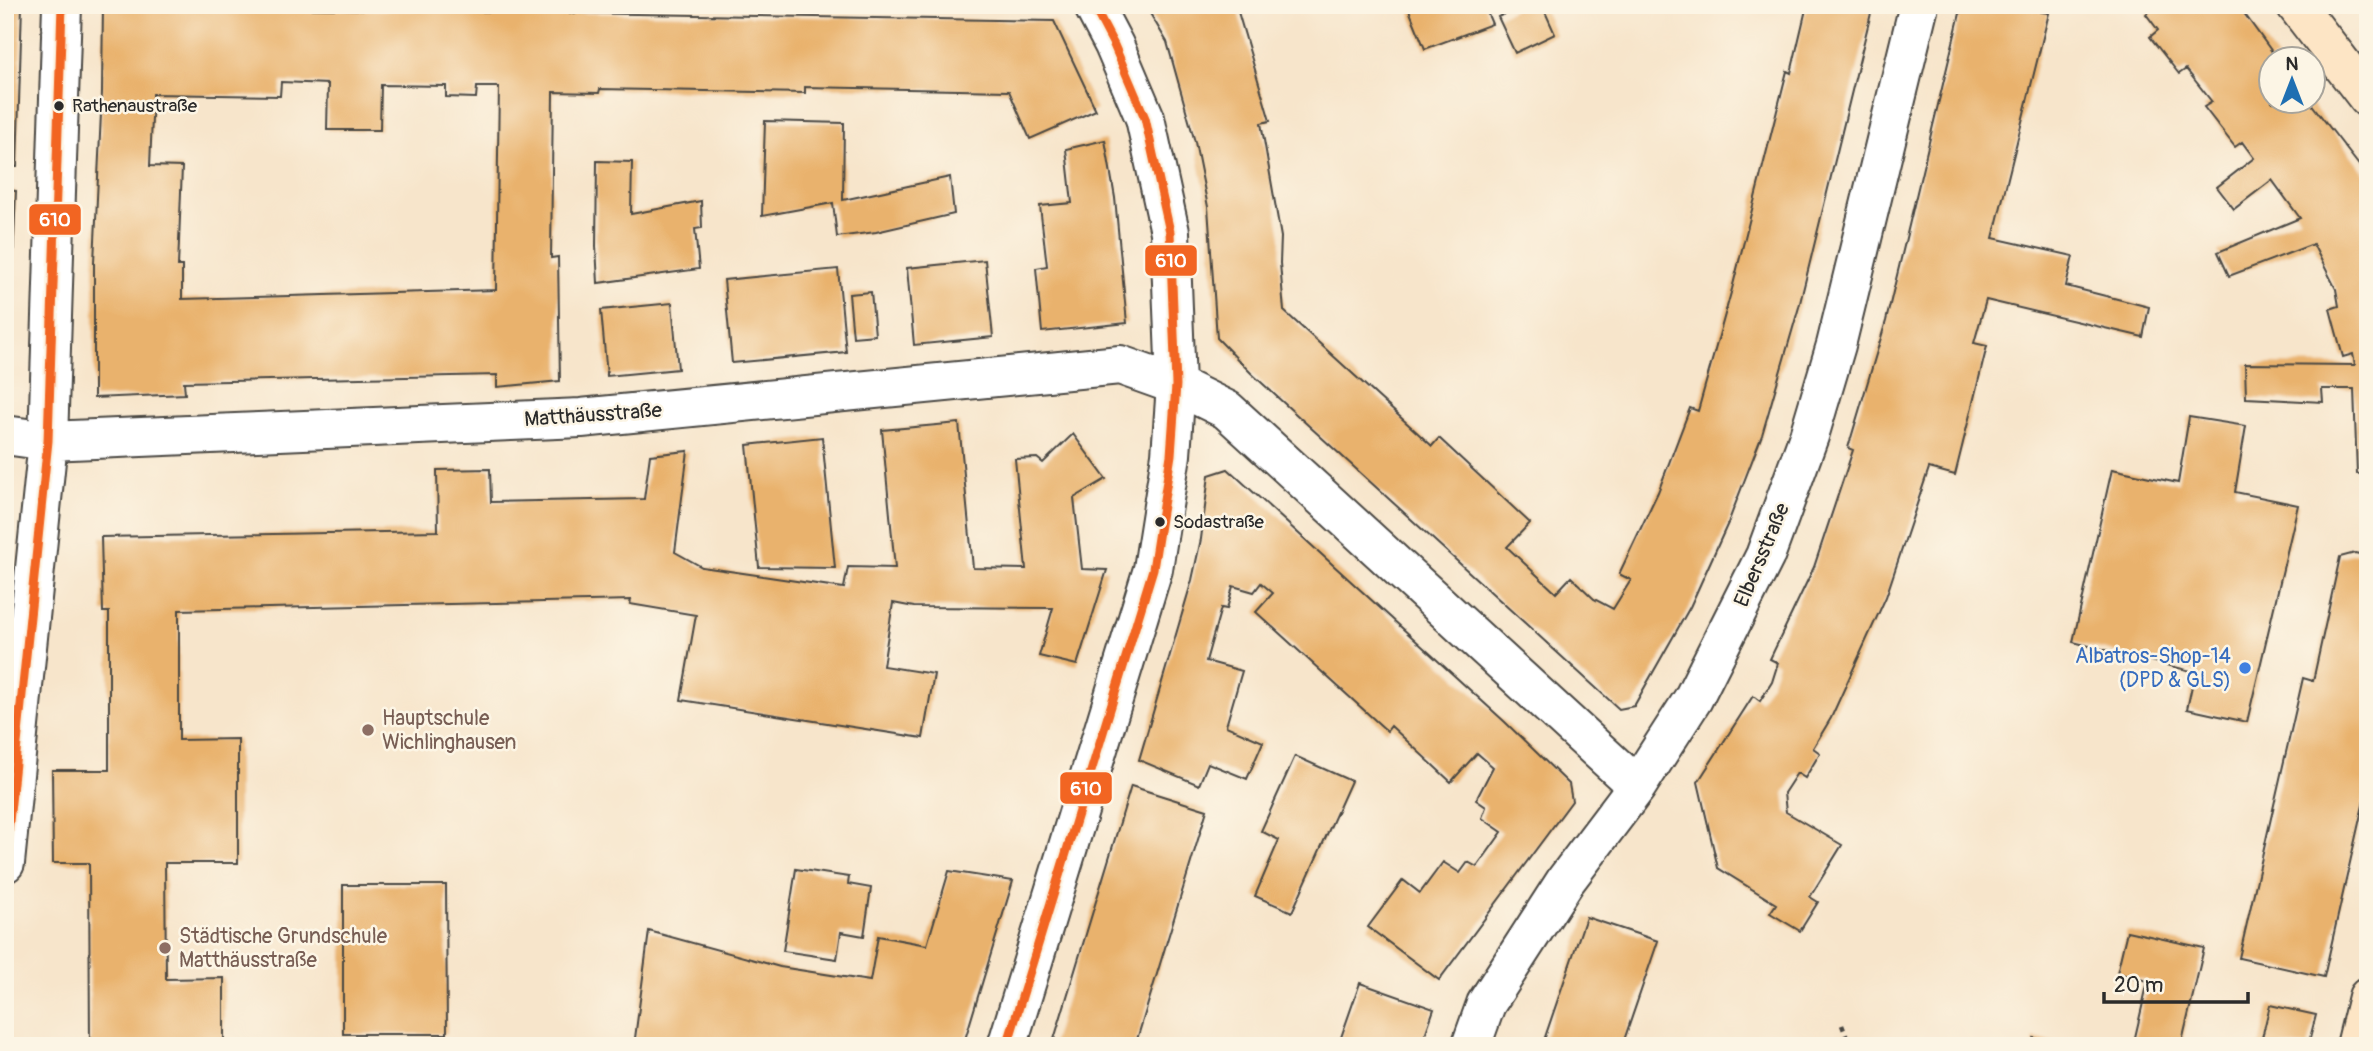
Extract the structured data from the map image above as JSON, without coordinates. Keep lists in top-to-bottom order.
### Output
{
  "streets": {
    "street": ["Matthäusstraße", "Elbersstraße"]
  },
  "places": [
    "Rathenaustraße",
    "Sodastraße",
    "Albatros-Shop-14 (DPD & GLS)",
    "Hauptschule Wichlinghausen",
    "Städtische Grundschule Matthäusstraße"
  ],
  "lines": ["transit line 610"],
  "scale_bar": "20 m",
  "north": "top"
}
